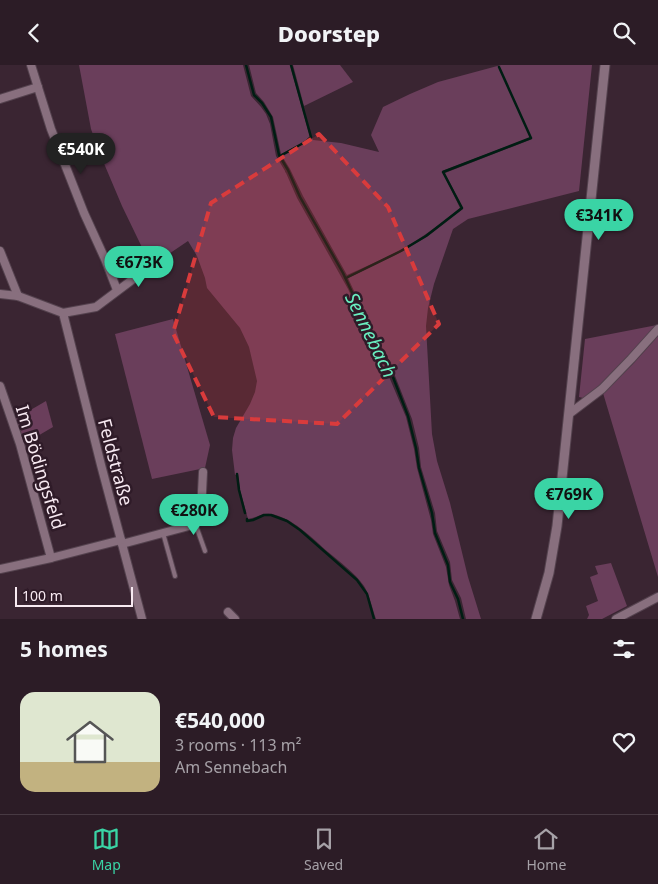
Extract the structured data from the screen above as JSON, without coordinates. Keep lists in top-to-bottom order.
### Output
{
  "streets": {
    "street": ["Feldstraße", "Im Bödingsfeld"]
  },
  "water": ["Sennebach"],
  "scale_bar": "100 m",
  "page": {
    "header": "Doorstep",
    "price": [
      "€540K",
      "€341K",
      "€673K",
      "€769K",
      "€280K"
    ],
    "scale": "100 m",
    "heading": "5 homes",
    "list": [
      {
        "name": "€540,000",
        "note": "3 rooms · 113 m² · Am Sennebach"
      }
    ],
    "tabs": ["Map", "Saved", "Home"]
  }
}
